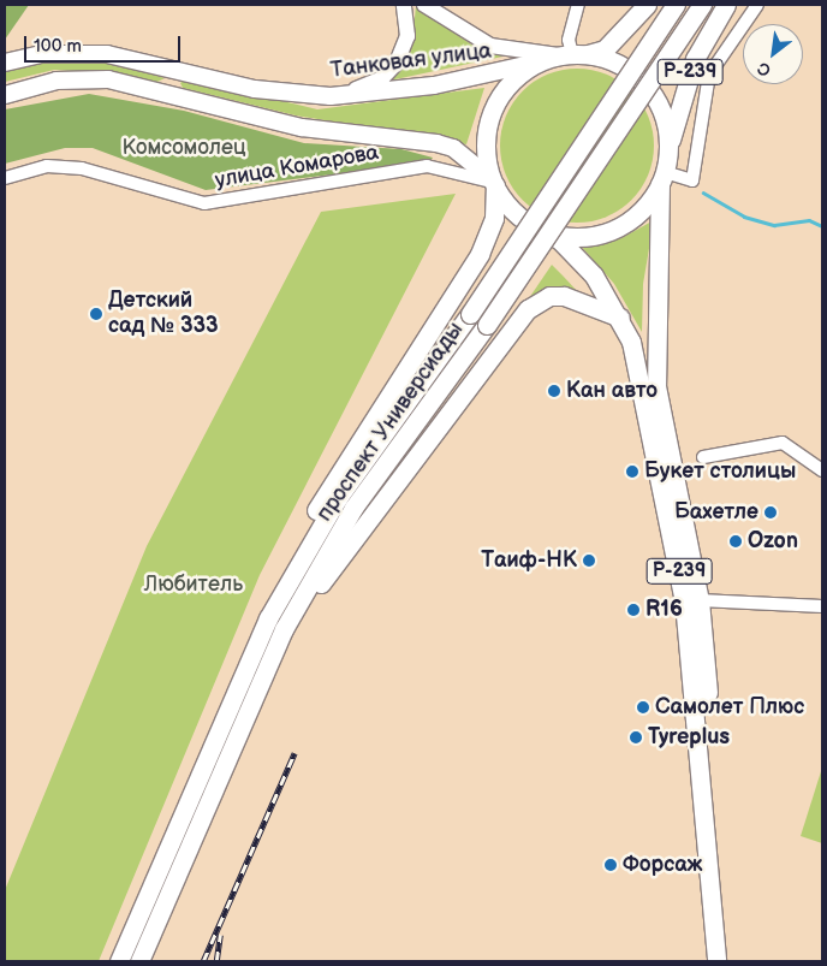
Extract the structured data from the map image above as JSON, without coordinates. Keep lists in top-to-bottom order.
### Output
{
  "streets": {
    "main road": ["Танковая улица", "Р-239", "проспект Универсиады"],
    "street": ["улица Комарова"]
  },
  "crossings": [
    ["Танковая улица", "Р-239"],
    ["Танковая улица", "улица Комарова"],
    ["Р-239", "улица Комарова"]
  ],
  "parks": ["Комсомолец", "Любитель"],
  "places": [
    "Детский сад № 333",
    "Кан авто",
    "Букет столицы",
    "Бахетле",
    "Ozon",
    "Таиф-НК",
    "R16",
    "Самолет Плюс",
    "Tyreplus",
    "Форсаж"
  ],
  "scale_bar": "100 m",
  "north": "bottom left"
}
